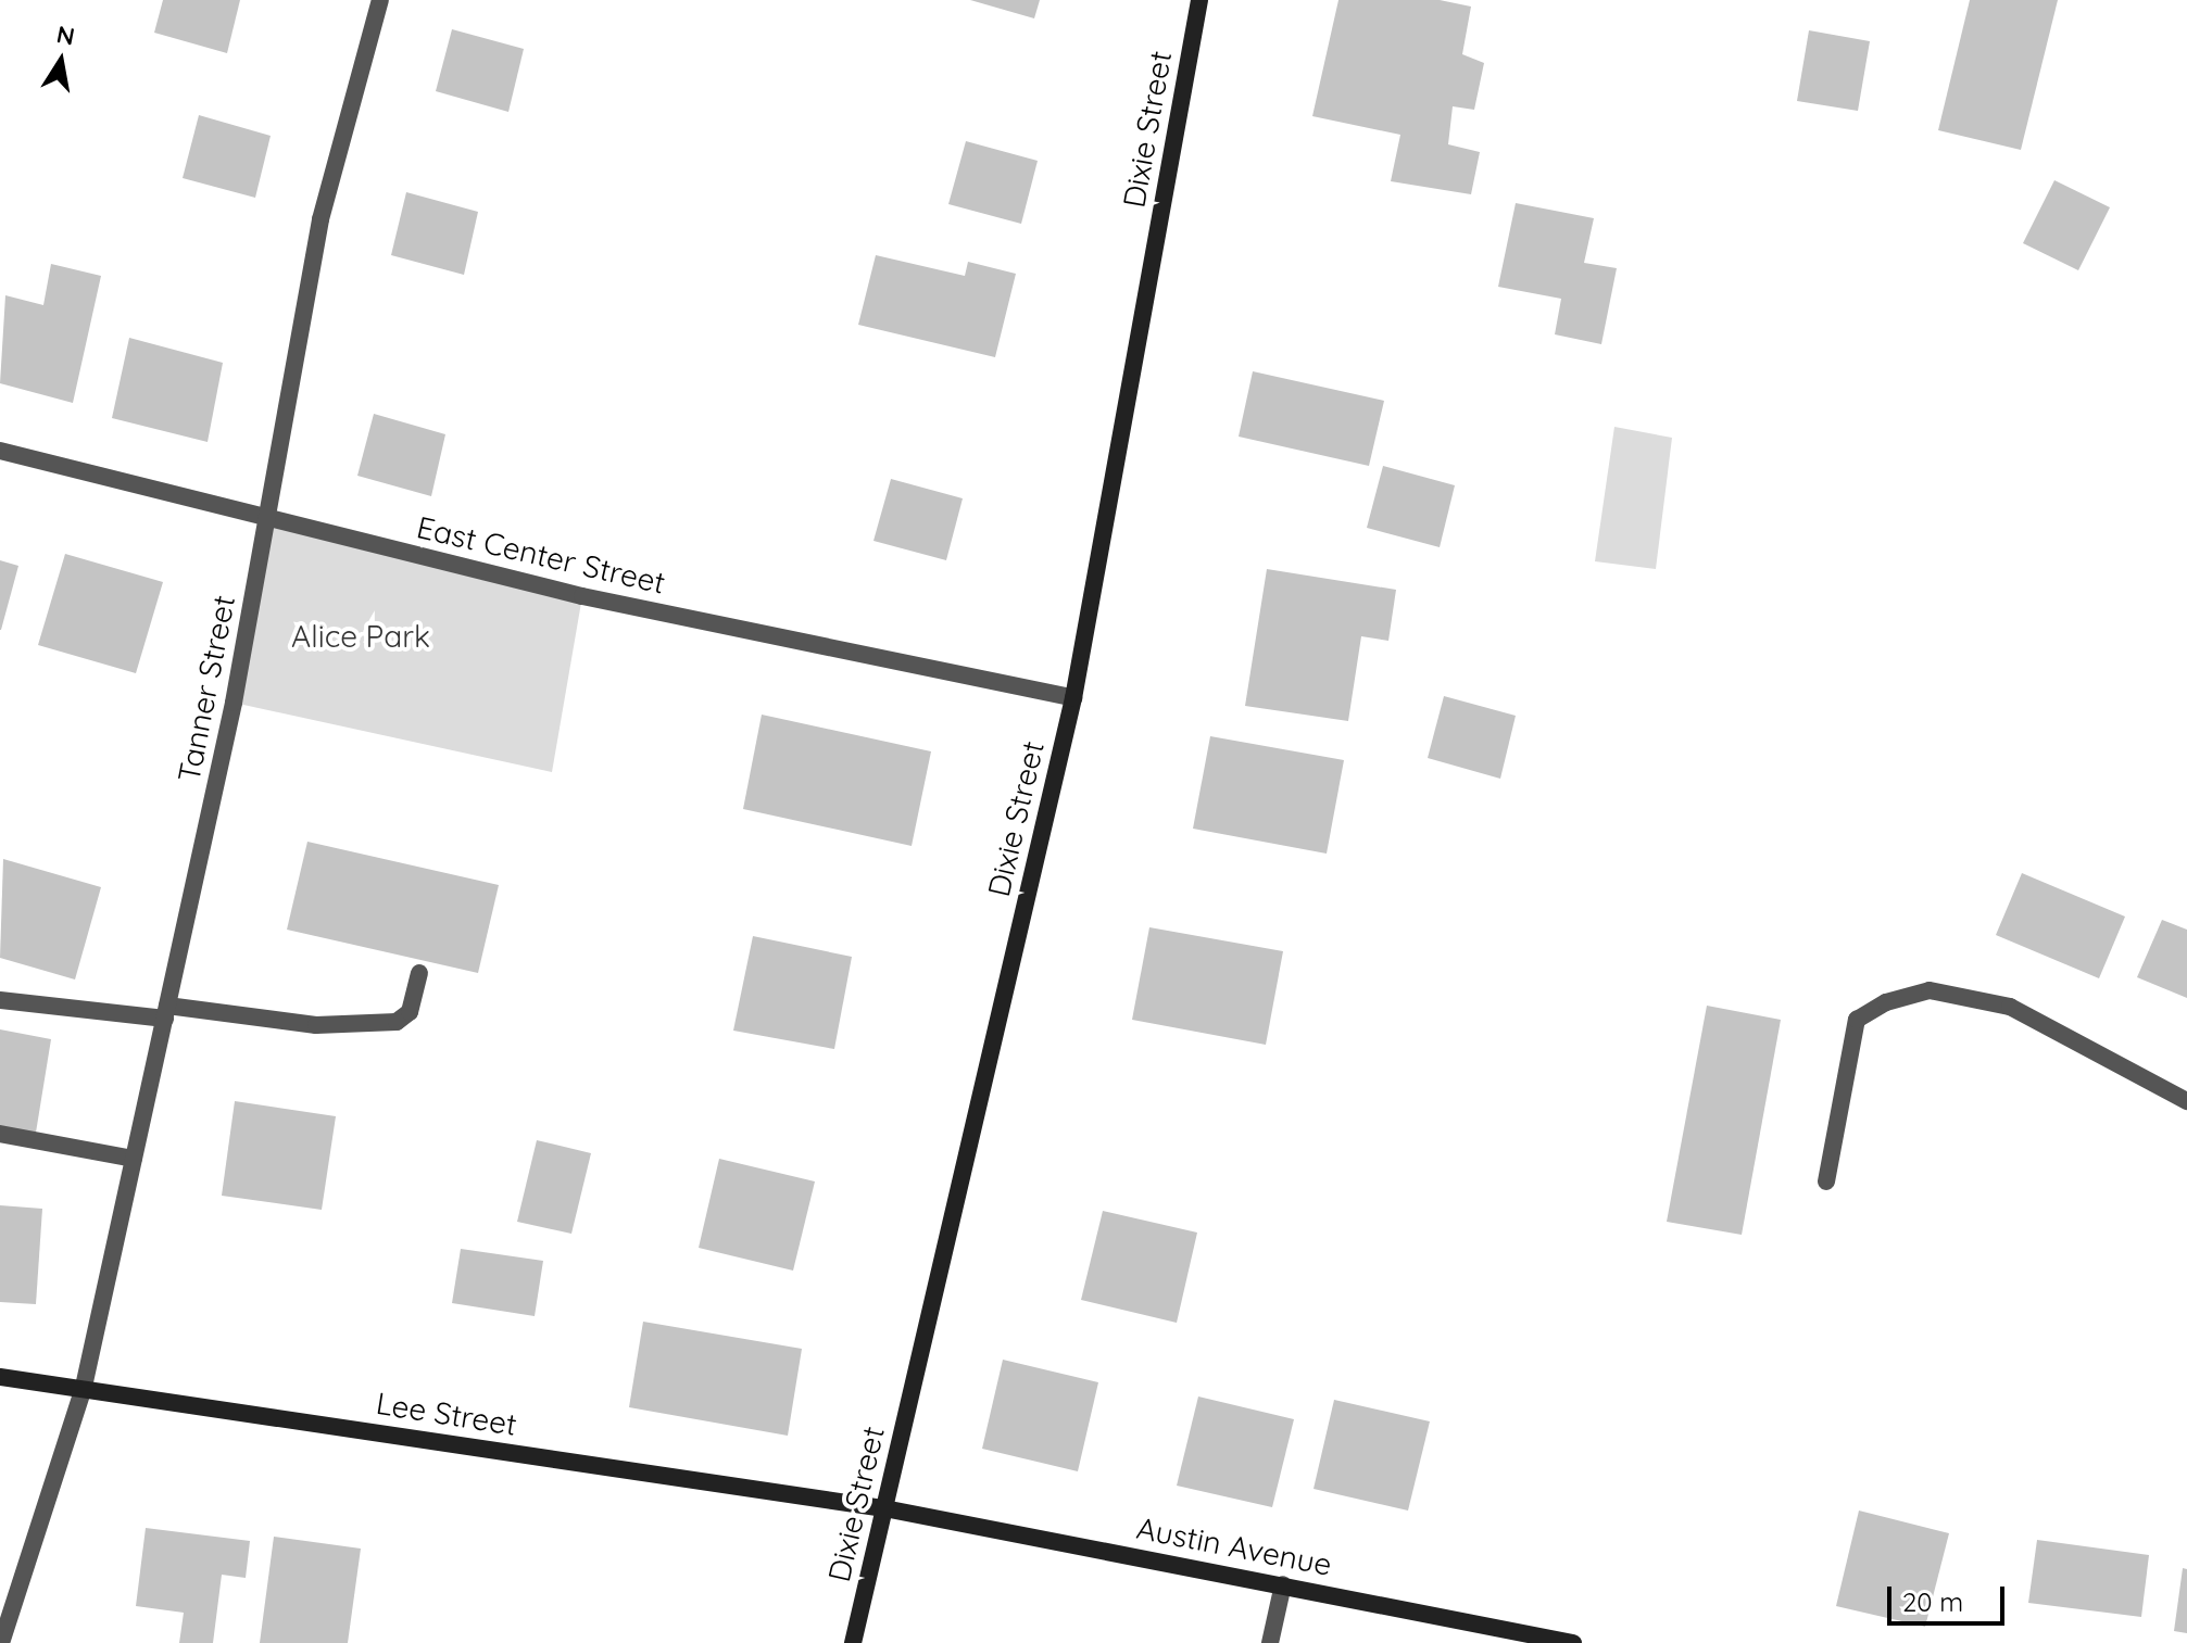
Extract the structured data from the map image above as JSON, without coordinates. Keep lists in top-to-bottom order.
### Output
{
  "streets": {
    "street": [
      "Dixie Street",
      "East Center Street",
      "Tanner Street",
      "Lee Street",
      "Austin Avenue"
    ]
  },
  "crossings": [
    ["Dixie Street", "East Center Street"],
    ["Dixie Street", "Lee Street"],
    ["Dixie Street", "Austin Avenue"],
    ["East Center Street", "Tanner Street"],
    ["Tanner Street", "Lee Street"],
    ["Lee Street", "Austin Avenue"]
  ],
  "parks": ["Alice Park"],
  "scale_bar": "20 m",
  "north": "top"
}
